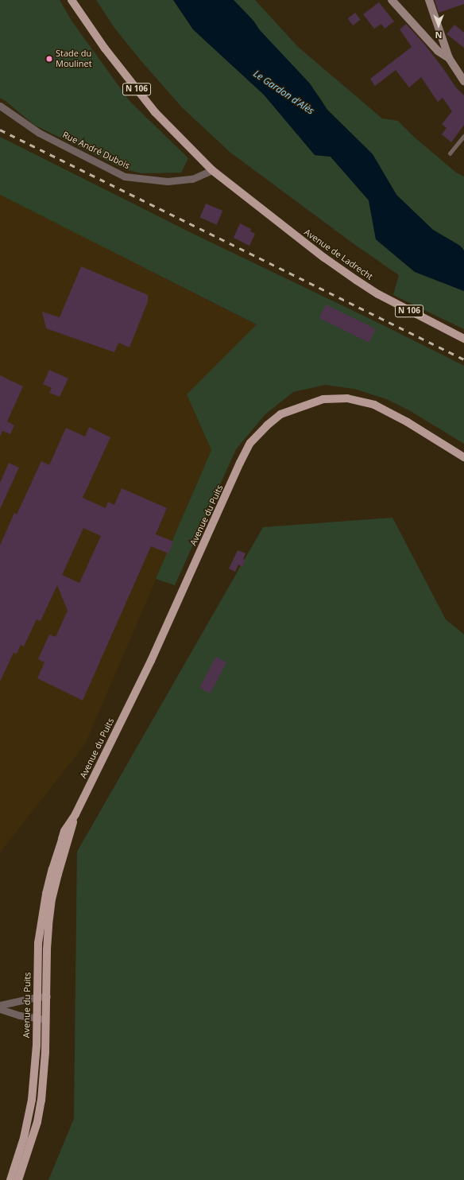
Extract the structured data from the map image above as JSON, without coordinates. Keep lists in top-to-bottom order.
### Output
{
  "streets": {
    "main road": ["N 106", "Avenue de Ladrecht", "Avenue du Puits"],
    "street": ["Rue André Dubois"]
  },
  "crossings": [
    ["N 106", "Rue André Dubois"],
    ["N 106", "Avenue de Ladrecht"],
    ["Rue André Dubois", "Avenue de Ladrecht"]
  ],
  "water": ["Le Gardon d'Alès"],
  "places": ["Stade du Moulinet"],
  "north": "bottom"
}
